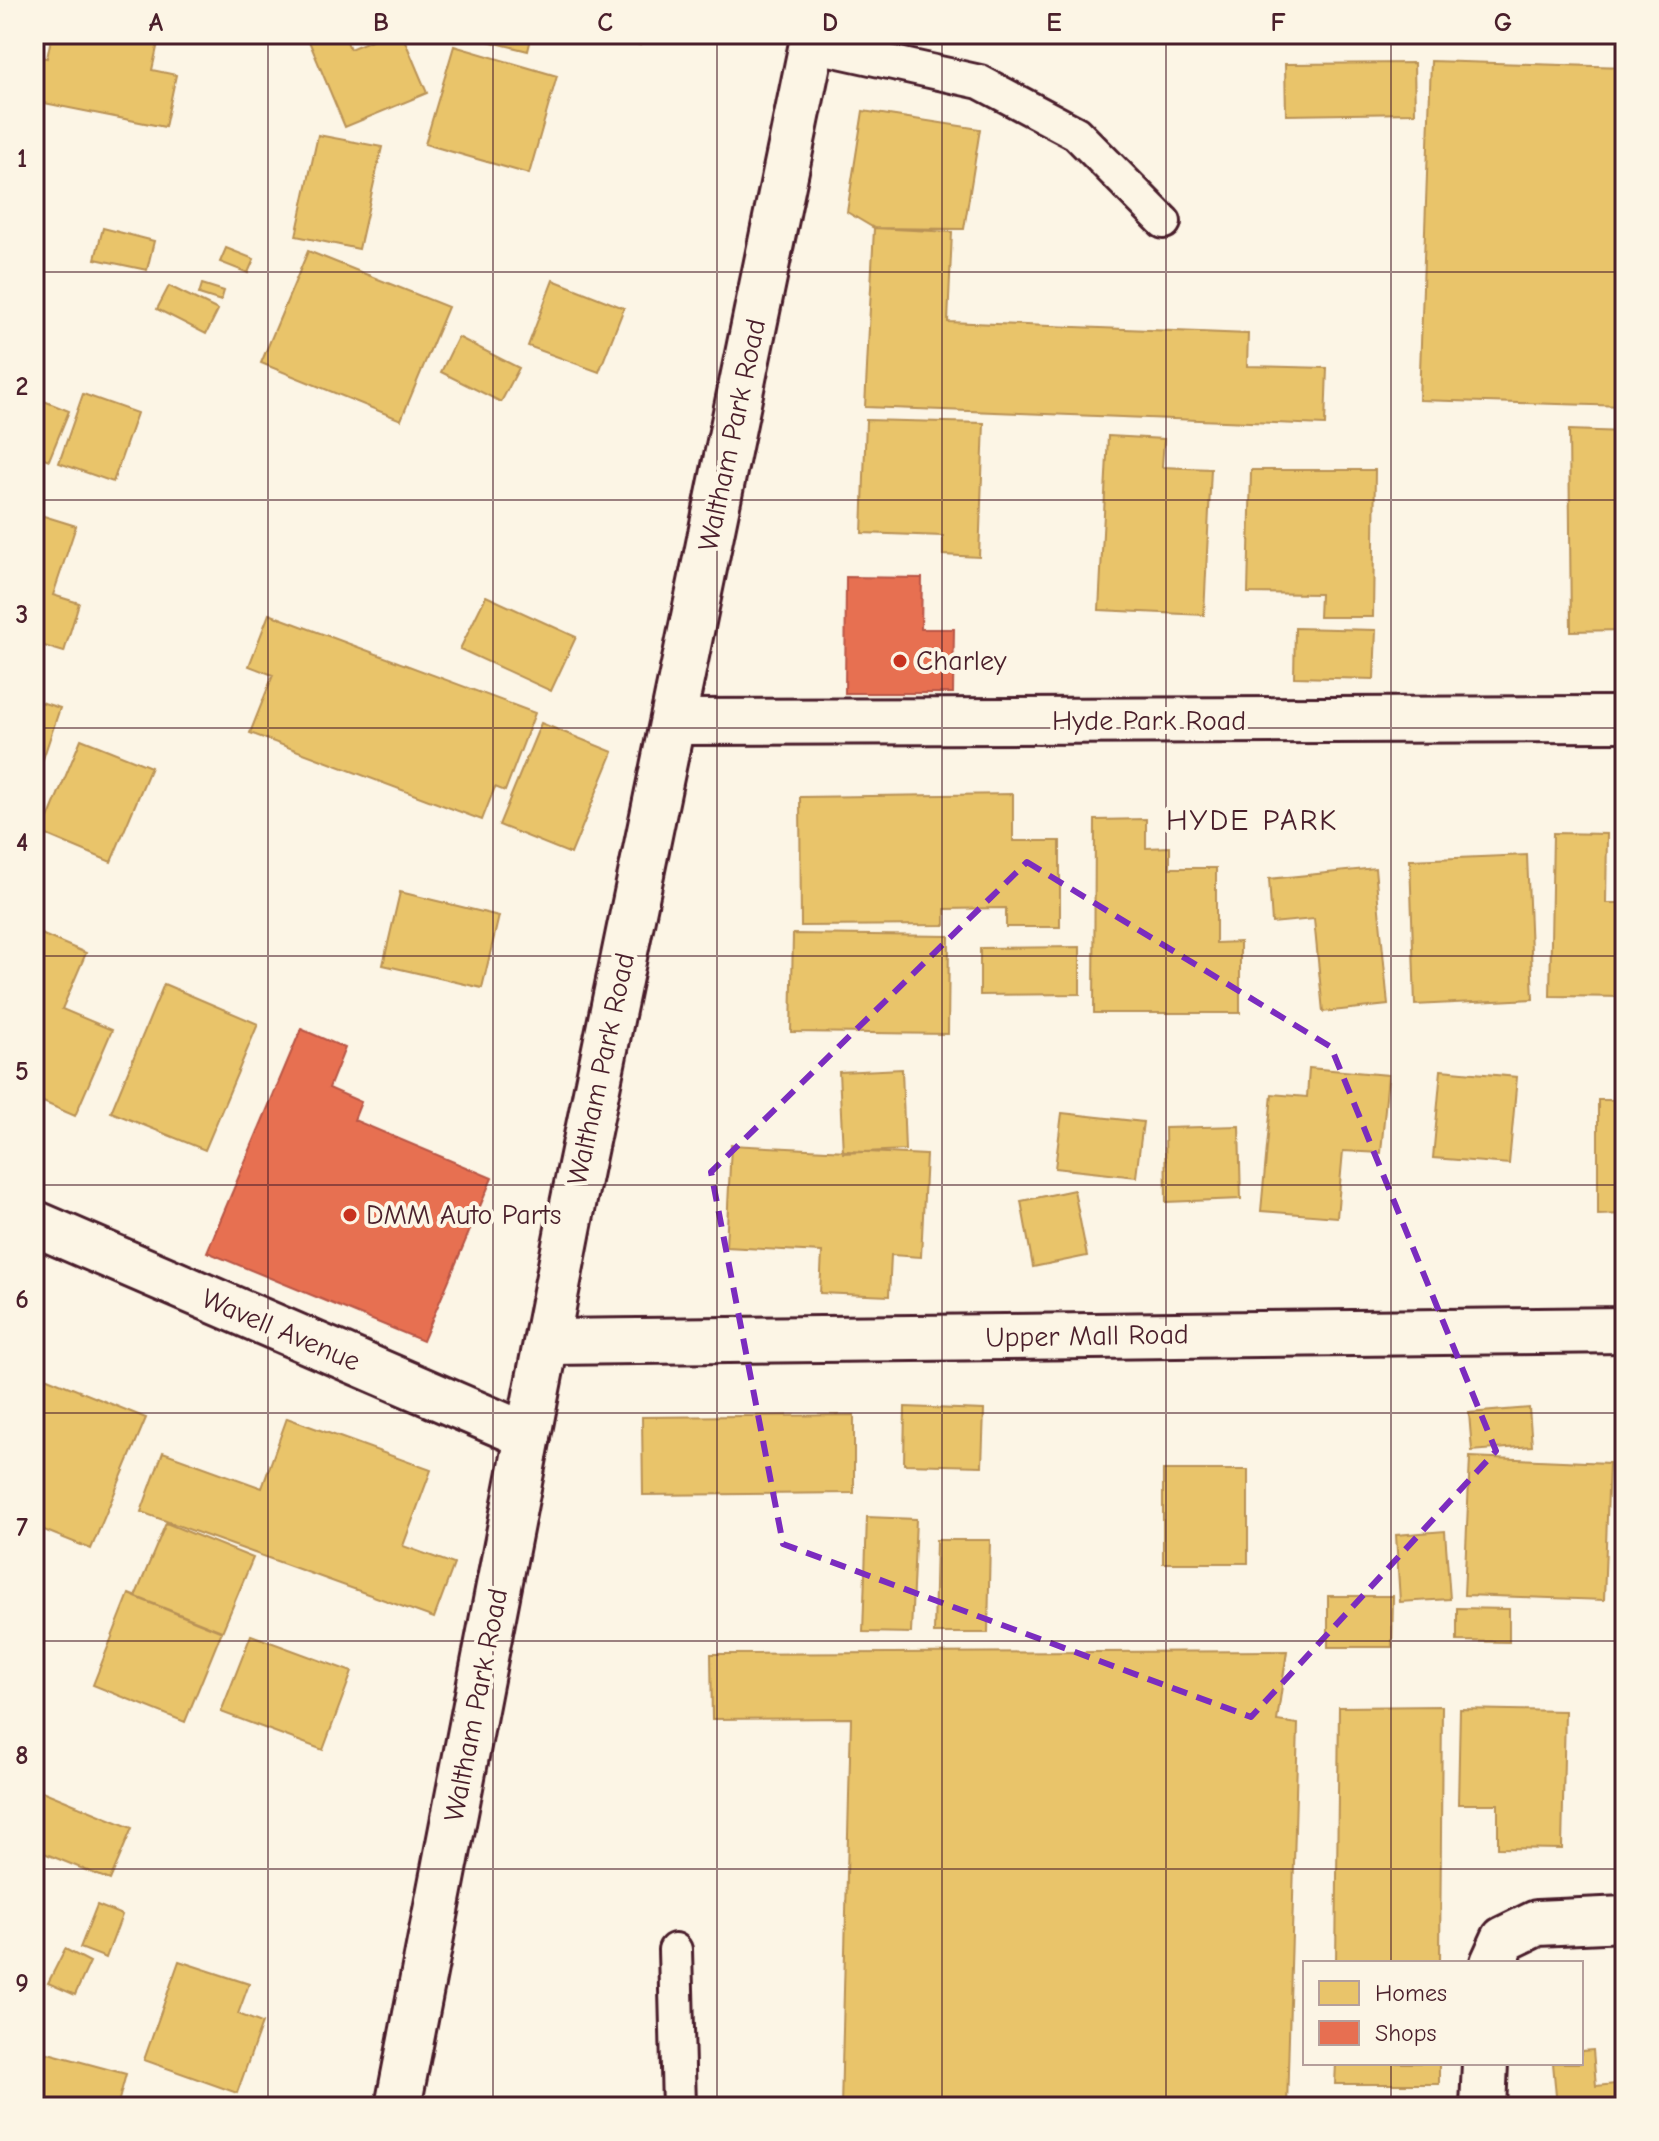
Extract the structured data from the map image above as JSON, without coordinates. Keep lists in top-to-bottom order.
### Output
{
  "streets": {
    "street": [
      "Waltham Park Road",
      "Hyde Park Road",
      "Wavell Avenue",
      "Upper Mall Road"
    ]
  },
  "crossings": [
    ["Waltham Park Road", "Hyde Park Road"],
    ["Waltham Park Road", "Wavell Avenue"],
    ["Waltham Park Road", "Upper Mall Road"]
  ],
  "districts": ["HYDE PARK"],
  "places": ["Charley", "DMM Auto Parts"],
  "legend": ["Homes", "Shops"],
  "grid": {
    "columns": [
      "A",
      "B",
      "C",
      "D",
      "E",
      "F",
      "G"
    ],
    "rows": [
      "1",
      "2",
      "3",
      "4",
      "5",
      "6",
      "7",
      "8",
      "9"
    ]
  }
}
